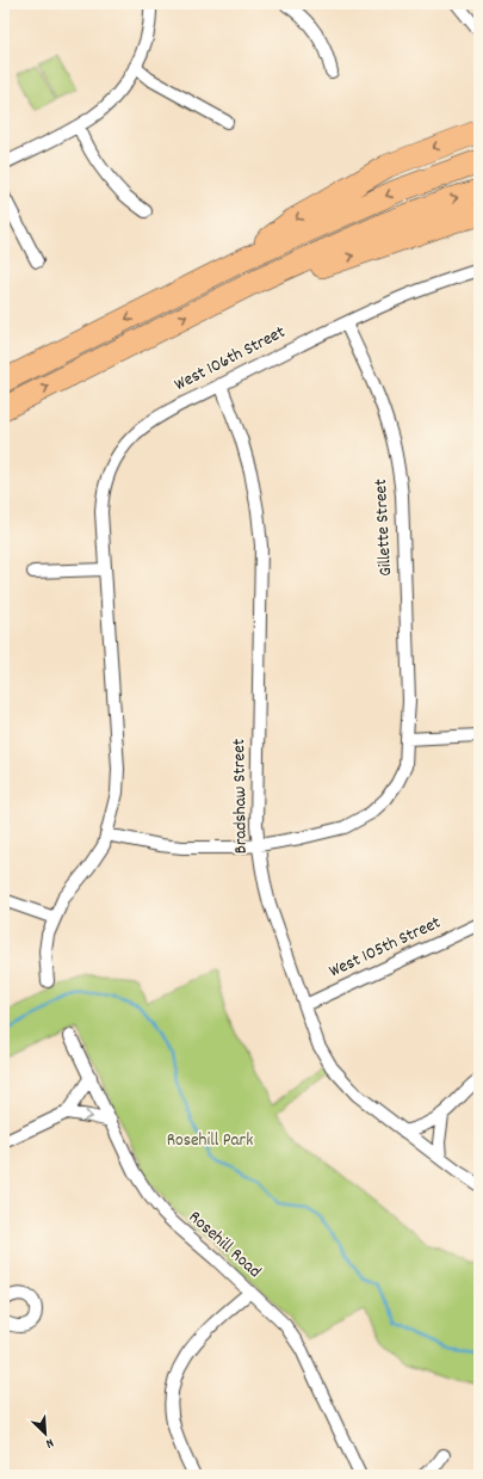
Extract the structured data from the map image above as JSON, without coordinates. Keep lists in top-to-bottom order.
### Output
{
  "streets": {
    "street": [
      "West 106th Street",
      "Gillette Street",
      "Bradshaw Street",
      "West 105th Street",
      "Rosehill Road"
    ]
  },
  "crossings": [
    ["West 106th Street", "Gillette Street"],
    ["West 106th Street", "Bradshaw Street"],
    ["Gillette Street", "Bradshaw Street"],
    ["Bradshaw Street", "West 105th Street"]
  ],
  "parks": ["Rosehill Park"],
  "north": "bottom right"
}
